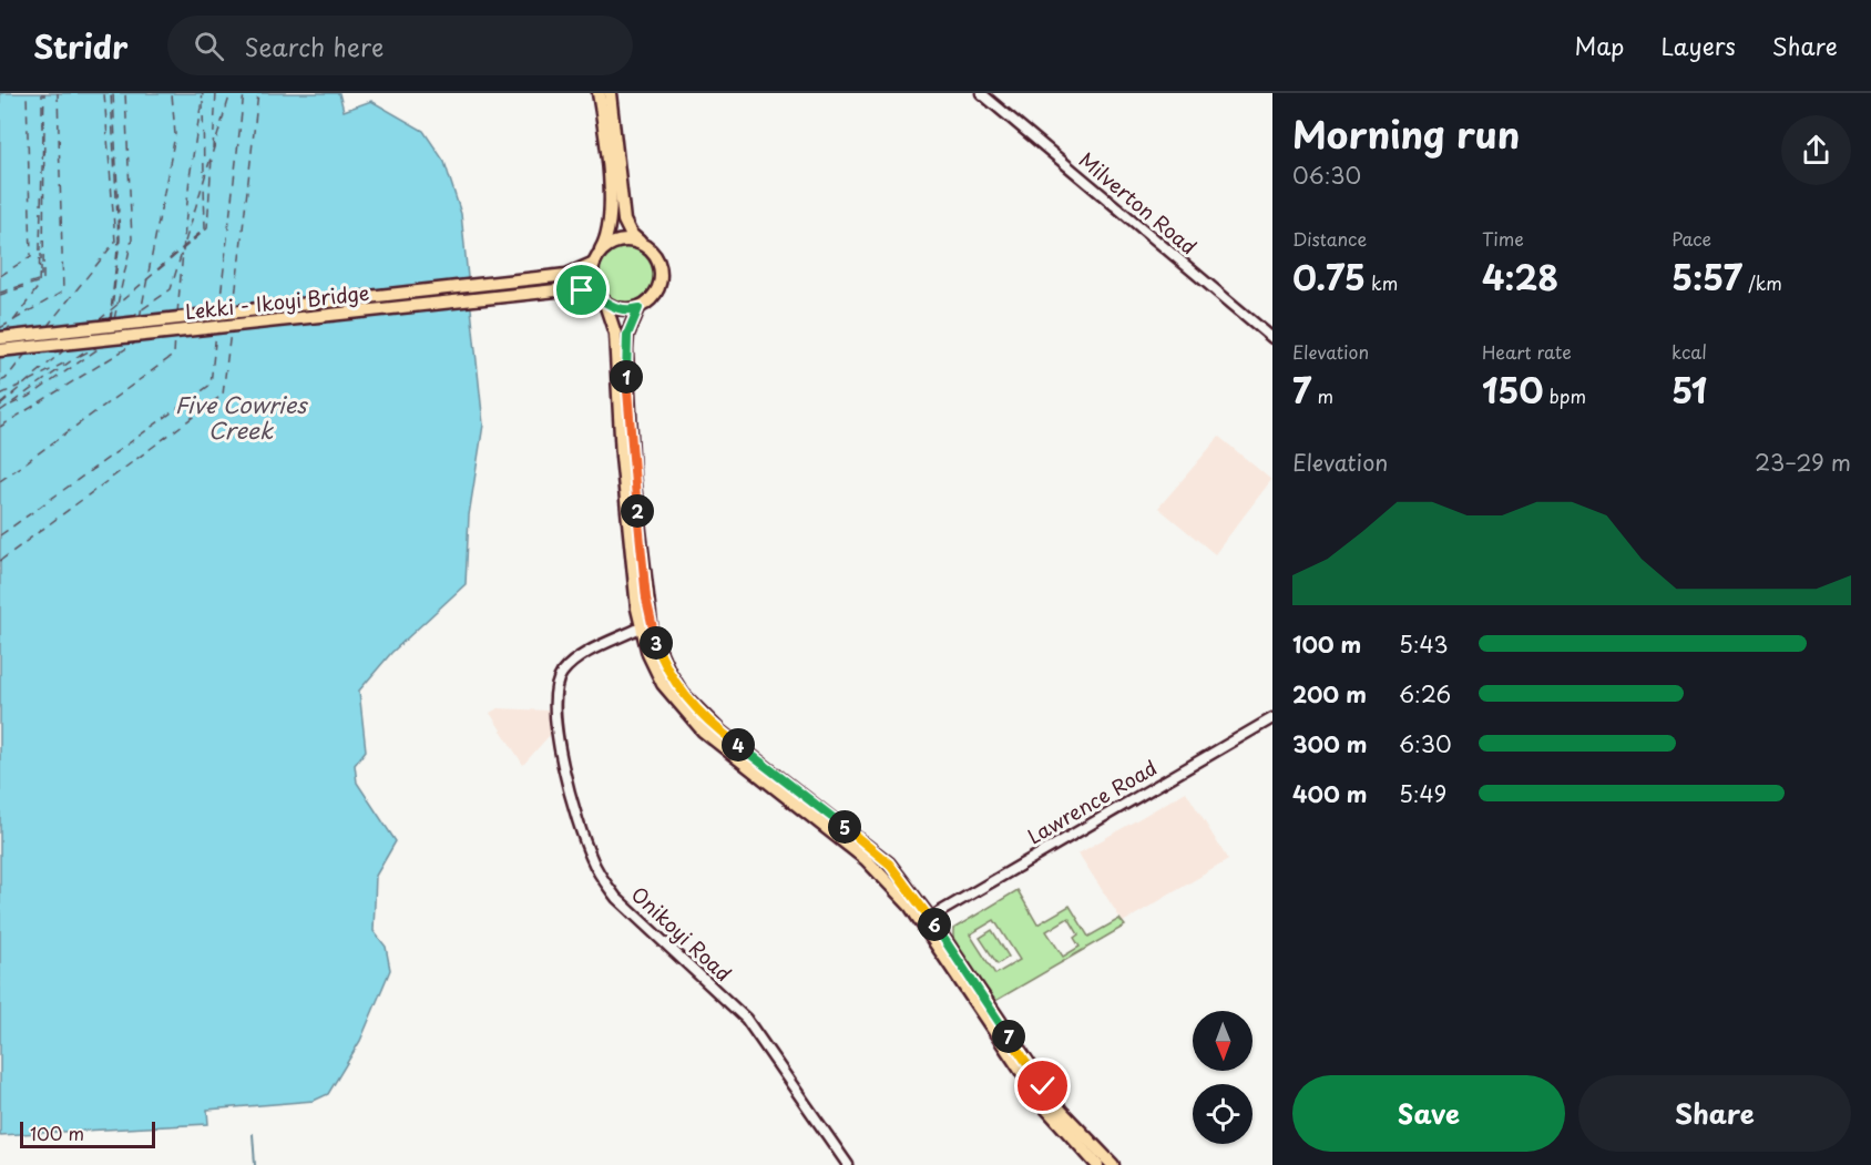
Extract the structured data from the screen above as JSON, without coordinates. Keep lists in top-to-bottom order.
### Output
{
  "streets": {
    "main road": ["Lekki - Ikoyi Bridge"],
    "street": ["Milverton Road", "Lawrence Road", "Onikoyi Road"]
  },
  "water": ["Five Cowries Creek"],
  "scale_bar": "100 m",
  "north": "bottom",
  "page": {
    "header": "Stridr",
    "search": "Search here",
    "nav": ["Map", "Layers", "Share"],
    "heading": ["Morning run", "06:30"],
    "stats": [
      ["Distance", "0.75 km"],
      ["Time", "4:28"],
      ["Pace", "5:57 /km"],
      ["Elevation", "7 m"],
      ["Heart rate", "150 bpm"],
      ["kcal", "51"]
    ],
    "pins": [
      "1",
      "2",
      "3",
      "4",
      "5",
      "6",
      "7"
    ],
    "chart": ["Elevation", "23–29 m"],
    "list": [
      {
        "name": "100 m",
        "note": "5:43"
      },
      {
        "name": "200 m",
        "note": "6:26"
      },
      {
        "name": "300 m",
        "note": "6:30"
      },
      {
        "name": "400 m",
        "note": "5:49"
      }
    ],
    "buttons": ["Save", "Share"],
    "scale": "100 m"
  }
}
